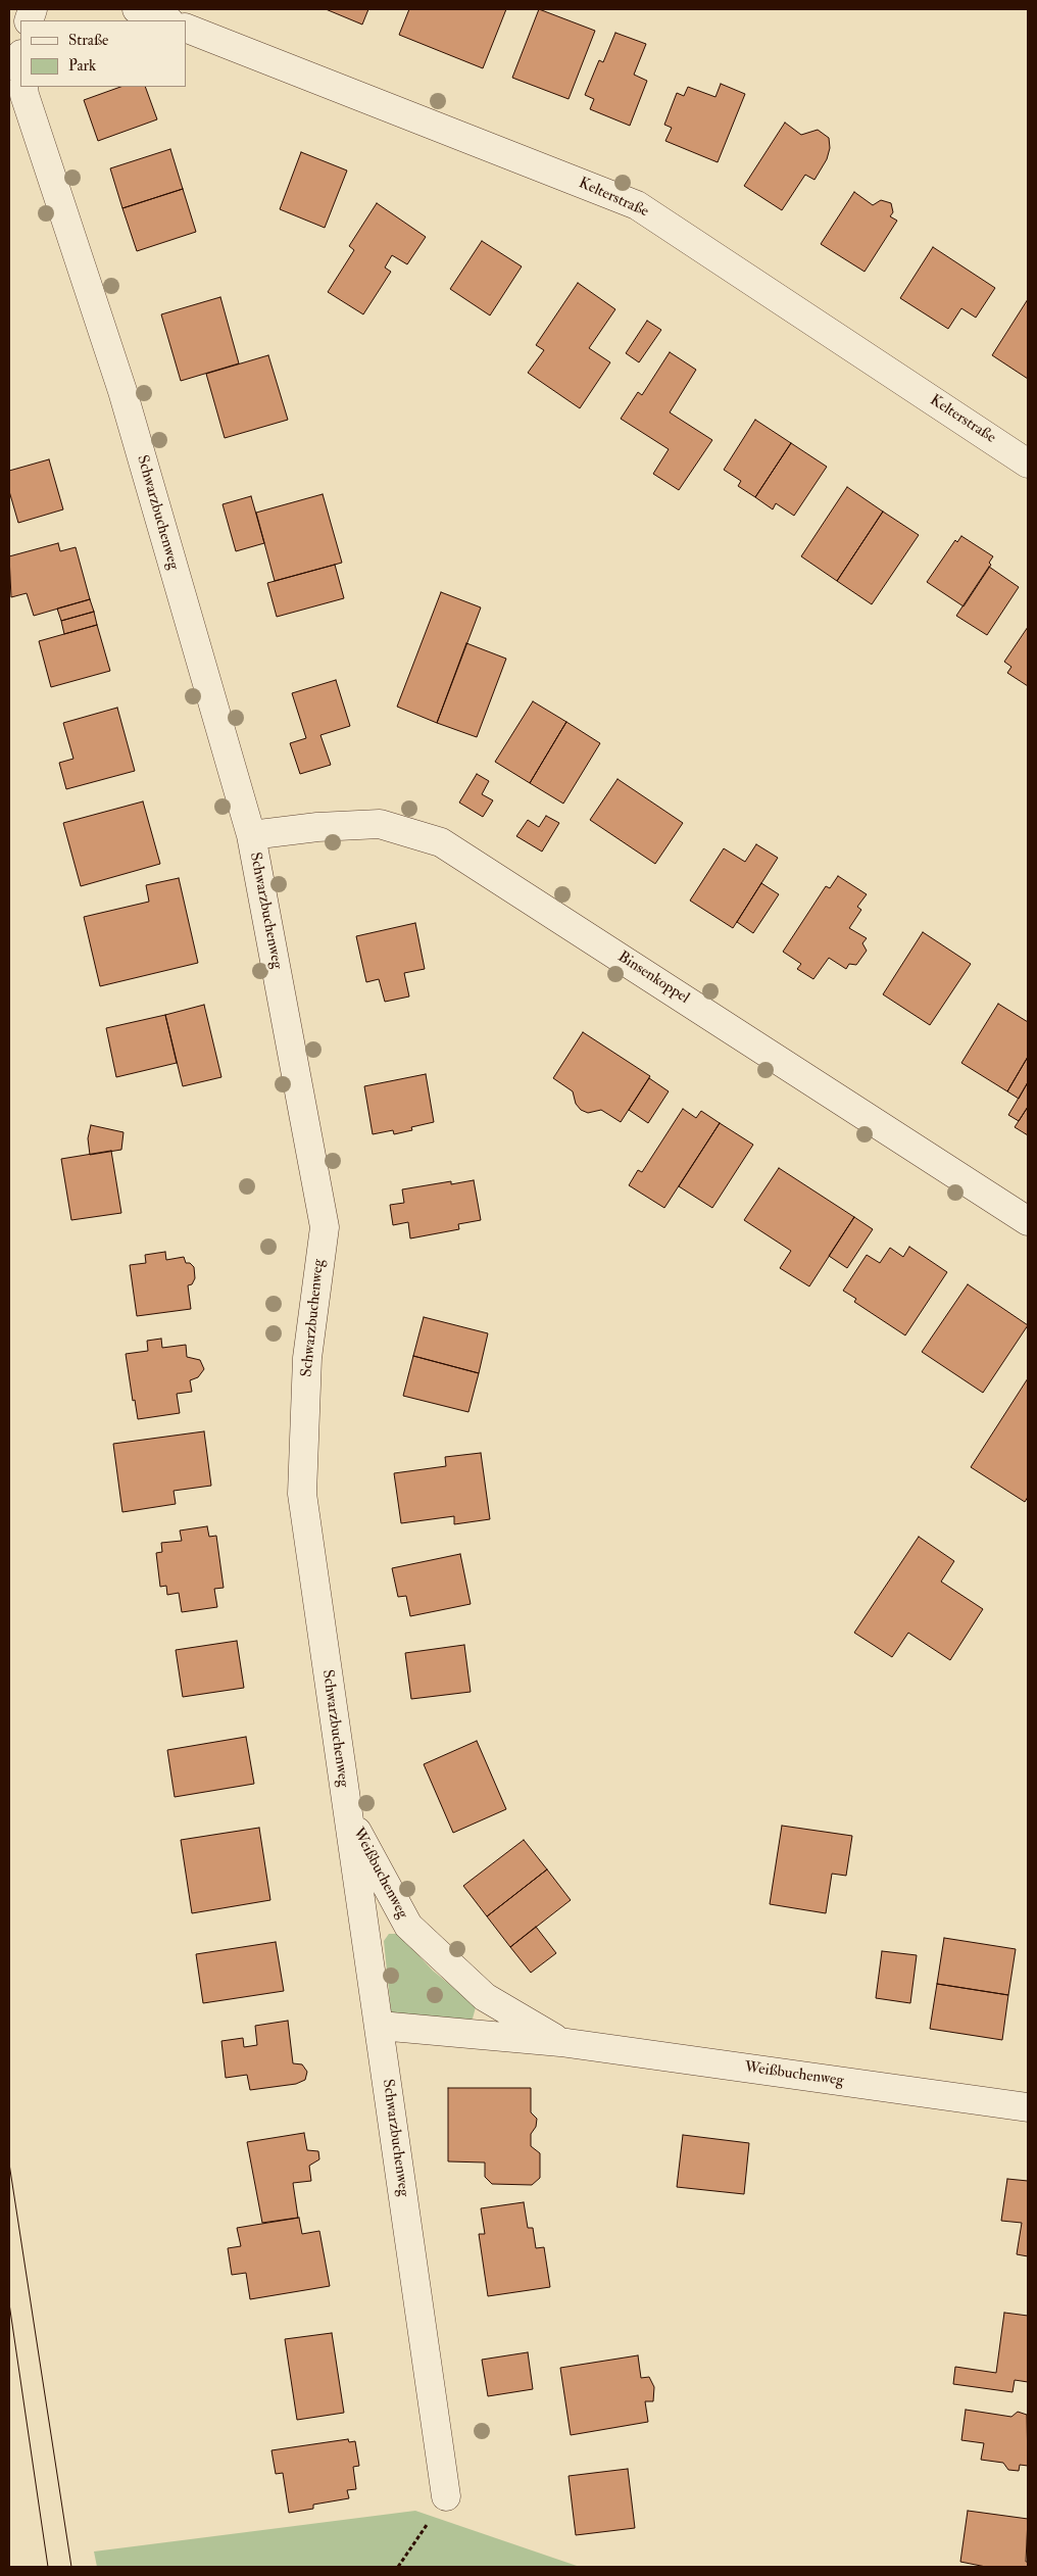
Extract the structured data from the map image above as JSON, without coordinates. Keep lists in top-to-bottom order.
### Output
{
  "streets": {
    "street": [
      "Kelterstraße",
      "Schwarzbuchenweg",
      "Binsenkoppel",
      "Weißbuchenweg"
    ]
  },
  "crossings": [
    ["Schwarzbuchenweg", "Binsenkoppel"],
    ["Schwarzbuchenweg", "Weißbuchenweg"]
  ],
  "legend": ["Straße", "Park"]
}
